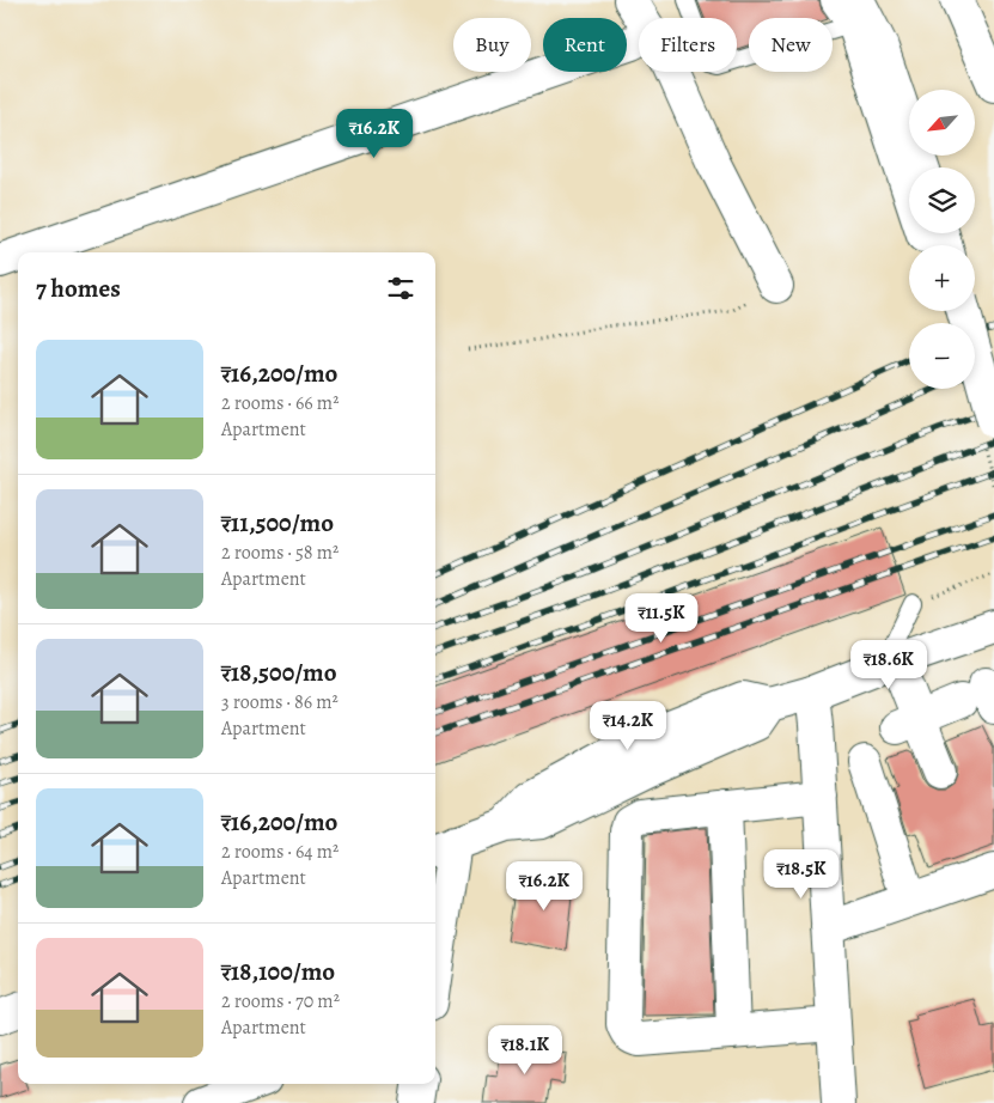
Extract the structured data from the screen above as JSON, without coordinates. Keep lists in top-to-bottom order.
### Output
{
  "north": "bottom left",
  "page": {
    "chip": [
      "Buy",
      "Rent",
      "Filters",
      "New"
    ],
    "map_buttons": ["+", "−"],
    "price": [
      "₹16.2K",
      "₹11.5K",
      "₹18.6K",
      "₹14.2K",
      "₹18.5K",
      "₹16.2K",
      "₹18.1K"
    ],
    "heading": "7 homes",
    "list": [
      {
        "name": "₹16,200/mo",
        "note": "2 rooms · 66 m² · Apartment"
      },
      {
        "name": "₹11,500/mo",
        "note": "2 rooms · 58 m² · Apartment"
      },
      {
        "name": "₹18,500/mo",
        "note": "3 rooms · 86 m² · Apartment"
      },
      {
        "name": "₹16,200/mo",
        "note": "2 rooms · 64 m² · Apartment"
      },
      {
        "name": "₹18,100/mo",
        "note": "2 rooms · 70 m² · Apartment"
      }
    ]
  }
}
